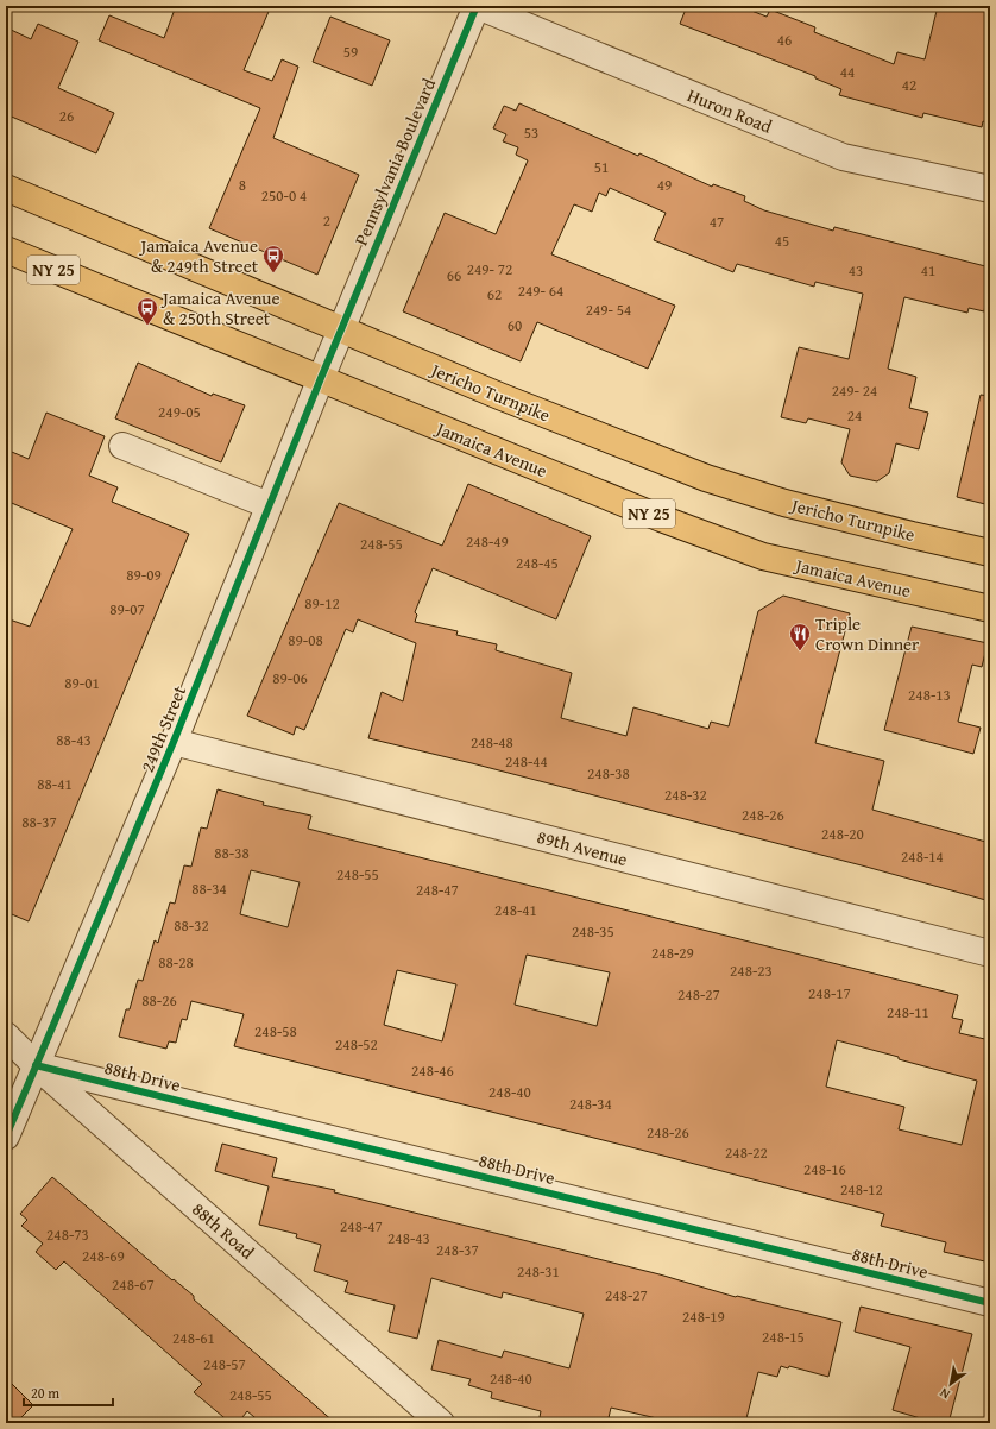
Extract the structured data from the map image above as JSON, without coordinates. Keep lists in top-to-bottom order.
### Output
{
  "streets": {
    "main road": ["NY 25", "Jericho Turnpike", "Jamaica Avenue"],
    "street": [
      "Huron Road",
      "Pennsylvania Boulevard",
      "249th Street",
      "89th Avenue",
      "88th Drive",
      "88th Road"
    ]
  },
  "crossings": [
    ["Huron Road", "Pennsylvania Boulevard"],
    ["Pennsylvania Boulevard", "Jericho Turnpike"],
    ["Pennsylvania Boulevard", "249th Street"],
    ["Jericho Turnpike", "249th Street"],
    ["Jamaica Avenue", "249th Street"],
    ["249th Street", "89th Avenue"],
    ["249th Street", "88th Drive"],
    ["249th Street", "88th Road"],
    ["88th Drive", "88th Road"]
  ],
  "places": {
    "bus stop": ["Jamaica Avenue & 249th Street", "Jamaica Avenue & 250th Street"],
    "restaurant": ["Triple Crown Dinner"]
  },
  "house_numbers": [
    "46",
    "59",
    "44",
    "42",
    "26",
    "53",
    "51",
    "8",
    "49",
    "250-0 4",
    "2",
    "47",
    "45",
    "249- 72",
    "43",
    "41",
    "66",
    "249- 64",
    "62",
    "249- 54",
    "60",
    "249- 24",
    "249-05",
    "24",
    "248-49",
    "248-55",
    "248-45",
    "89-09",
    "89-12",
    "89-07",
    "89-08",
    "89-06",
    "89-01",
    "248-13",
    "88-43",
    "248-48",
    "248-44",
    "248-38",
    "88-41",
    "248-32",
    "248-26",
    "88-37",
    "248-20",
    "88-38",
    "248-14",
    "248-55",
    "88-34",
    "248-47",
    "248-41",
    "88-32",
    "248-35",
    "248-29",
    "88-28",
    "248-23",
    "248-17",
    "248-27",
    "88-26",
    "248-11",
    "248-58",
    "248-52",
    "248-46",
    "248-40",
    "248-34",
    "248-26",
    "248-22",
    "248-16",
    "248-12",
    "248-47",
    "248-73",
    "248-43",
    "248-37",
    "248-69",
    "248-31",
    "248-67",
    "248-27",
    "248-19",
    "248-15",
    "248-61",
    "248-57",
    "248-40",
    "248-55"
  ],
  "scale_bar": "20 m",
  "north": "bottom left"
}
